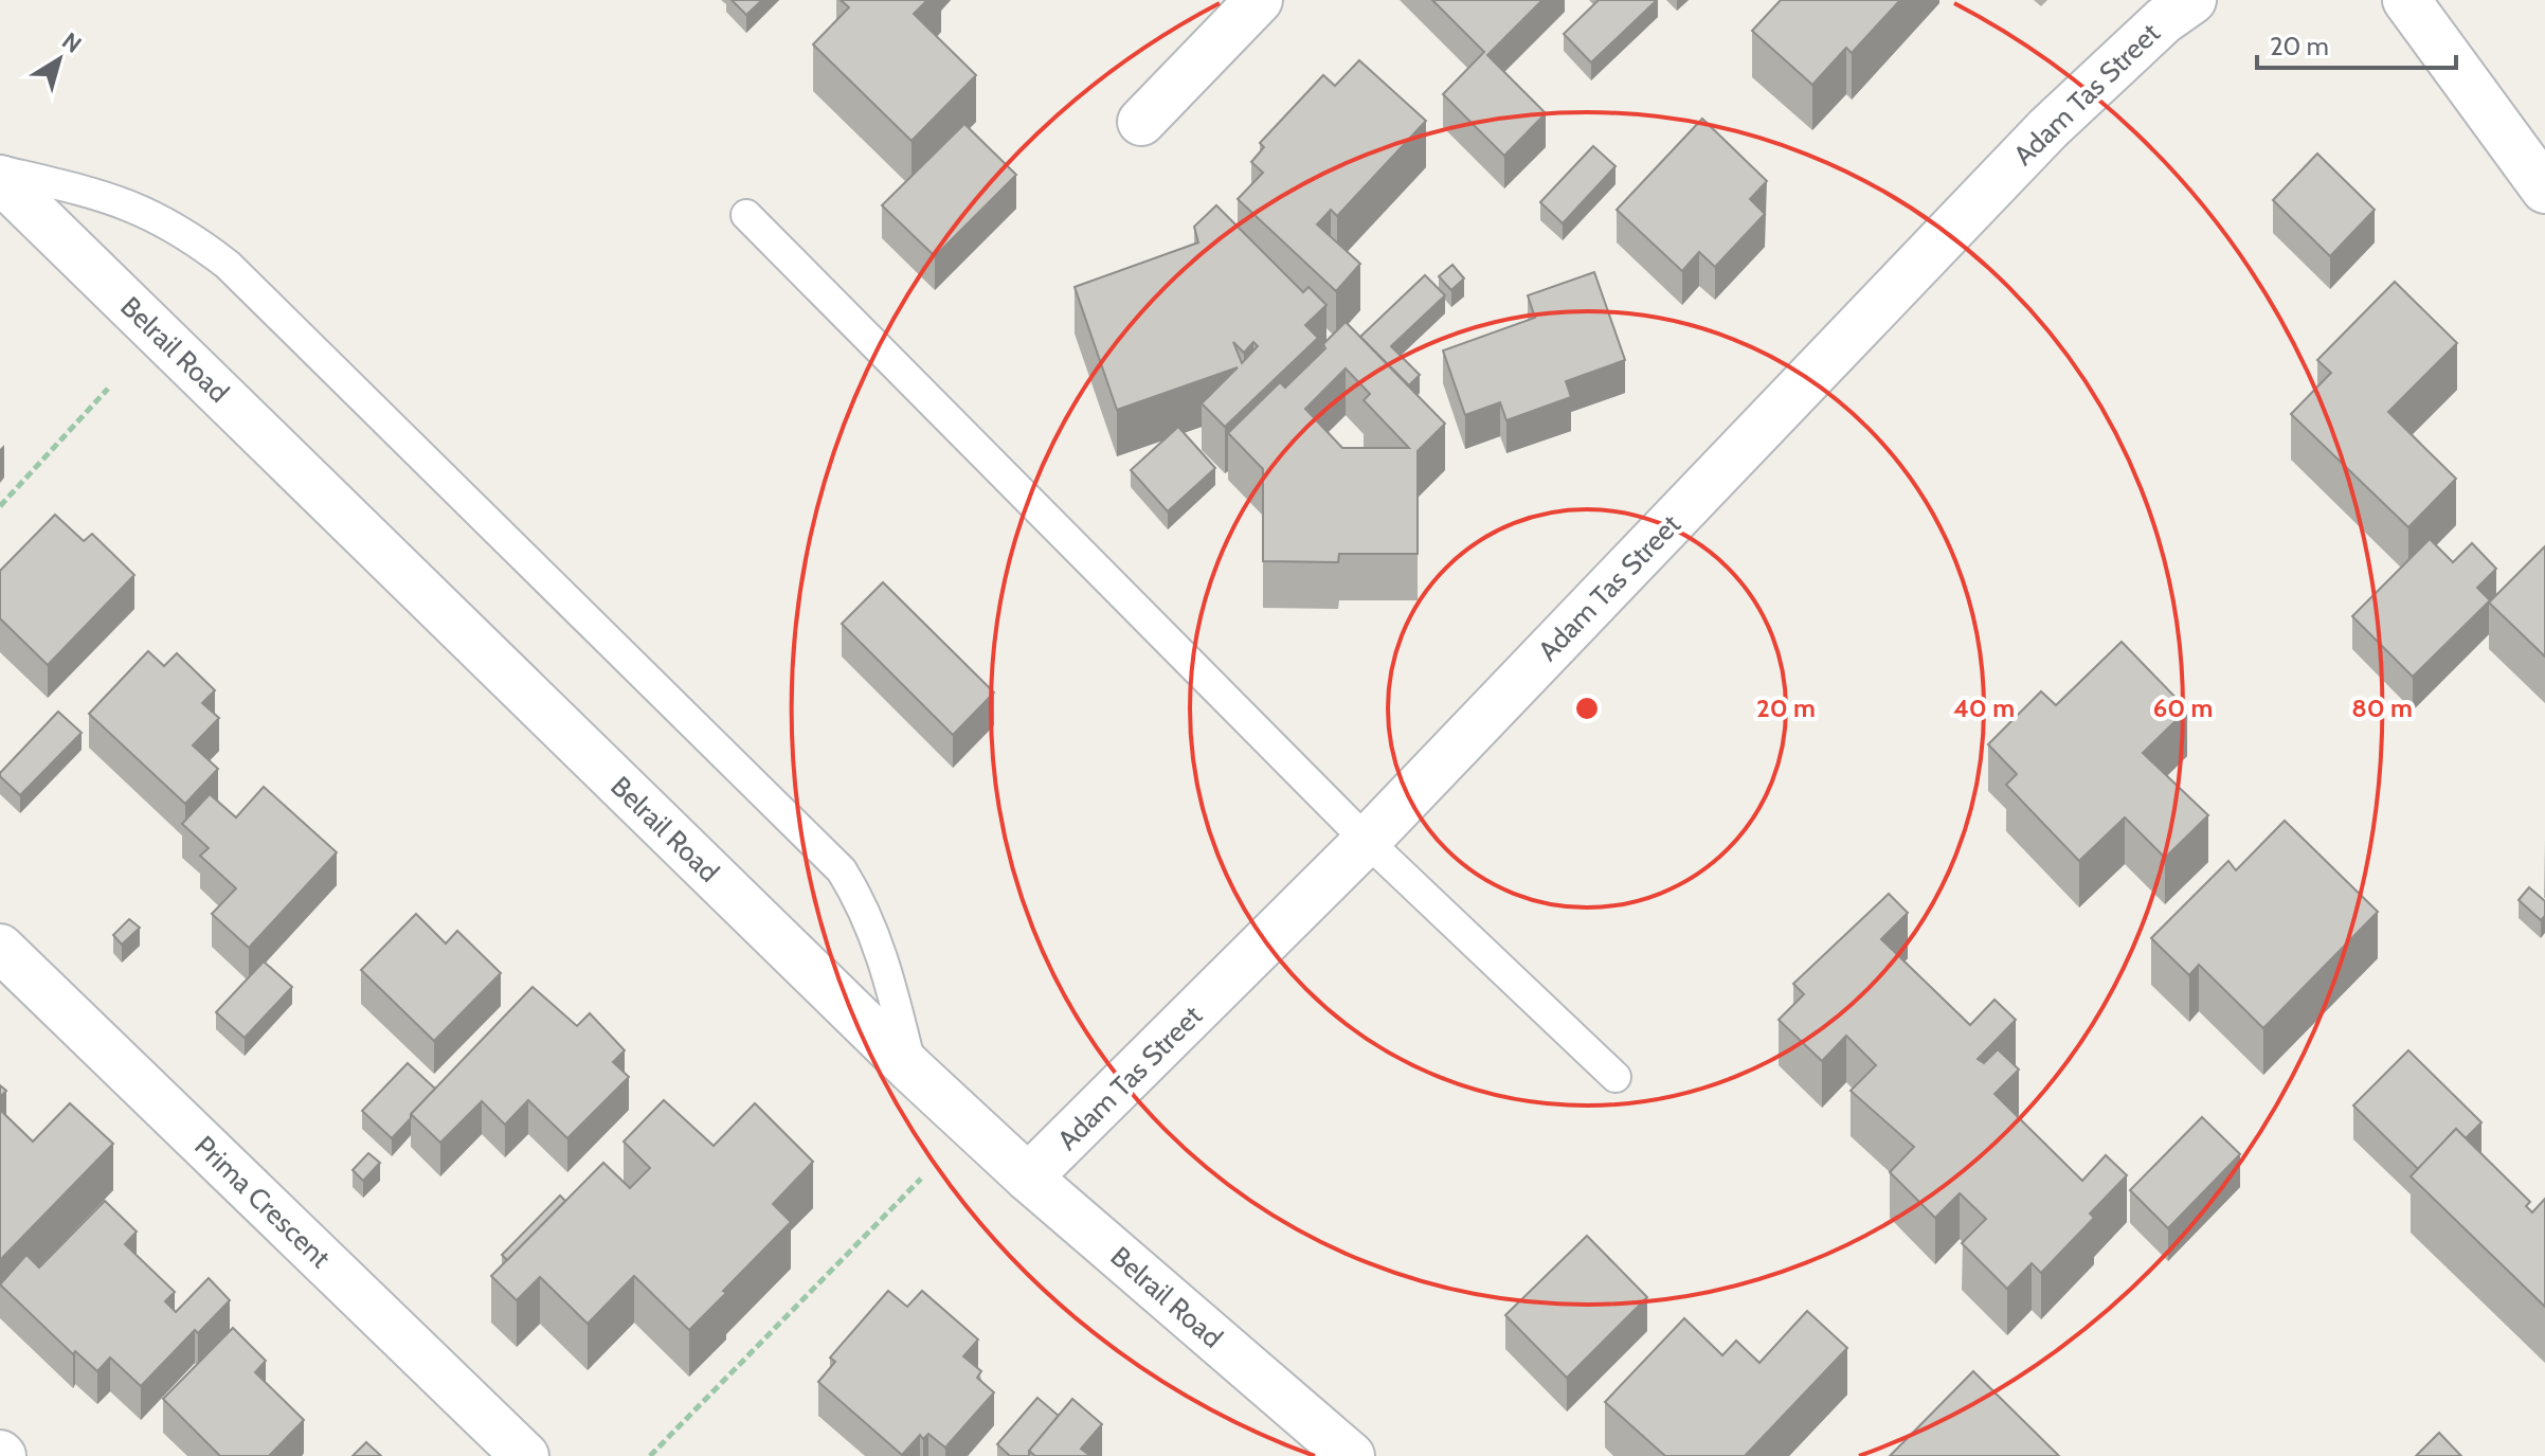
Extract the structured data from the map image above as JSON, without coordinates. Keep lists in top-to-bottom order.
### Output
{
  "streets": {
    "street": ["Adam Tas Street", "Belrail Road", "Prima Crescent"]
  },
  "crossings": [
    ["Adam Tas Street", "Belrail Road"]
  ],
  "scale_bar": "20 m",
  "north": "top right",
  "rings": [
    "20 m",
    "40 m",
    "60 m",
    "80 m"
  ]
}
